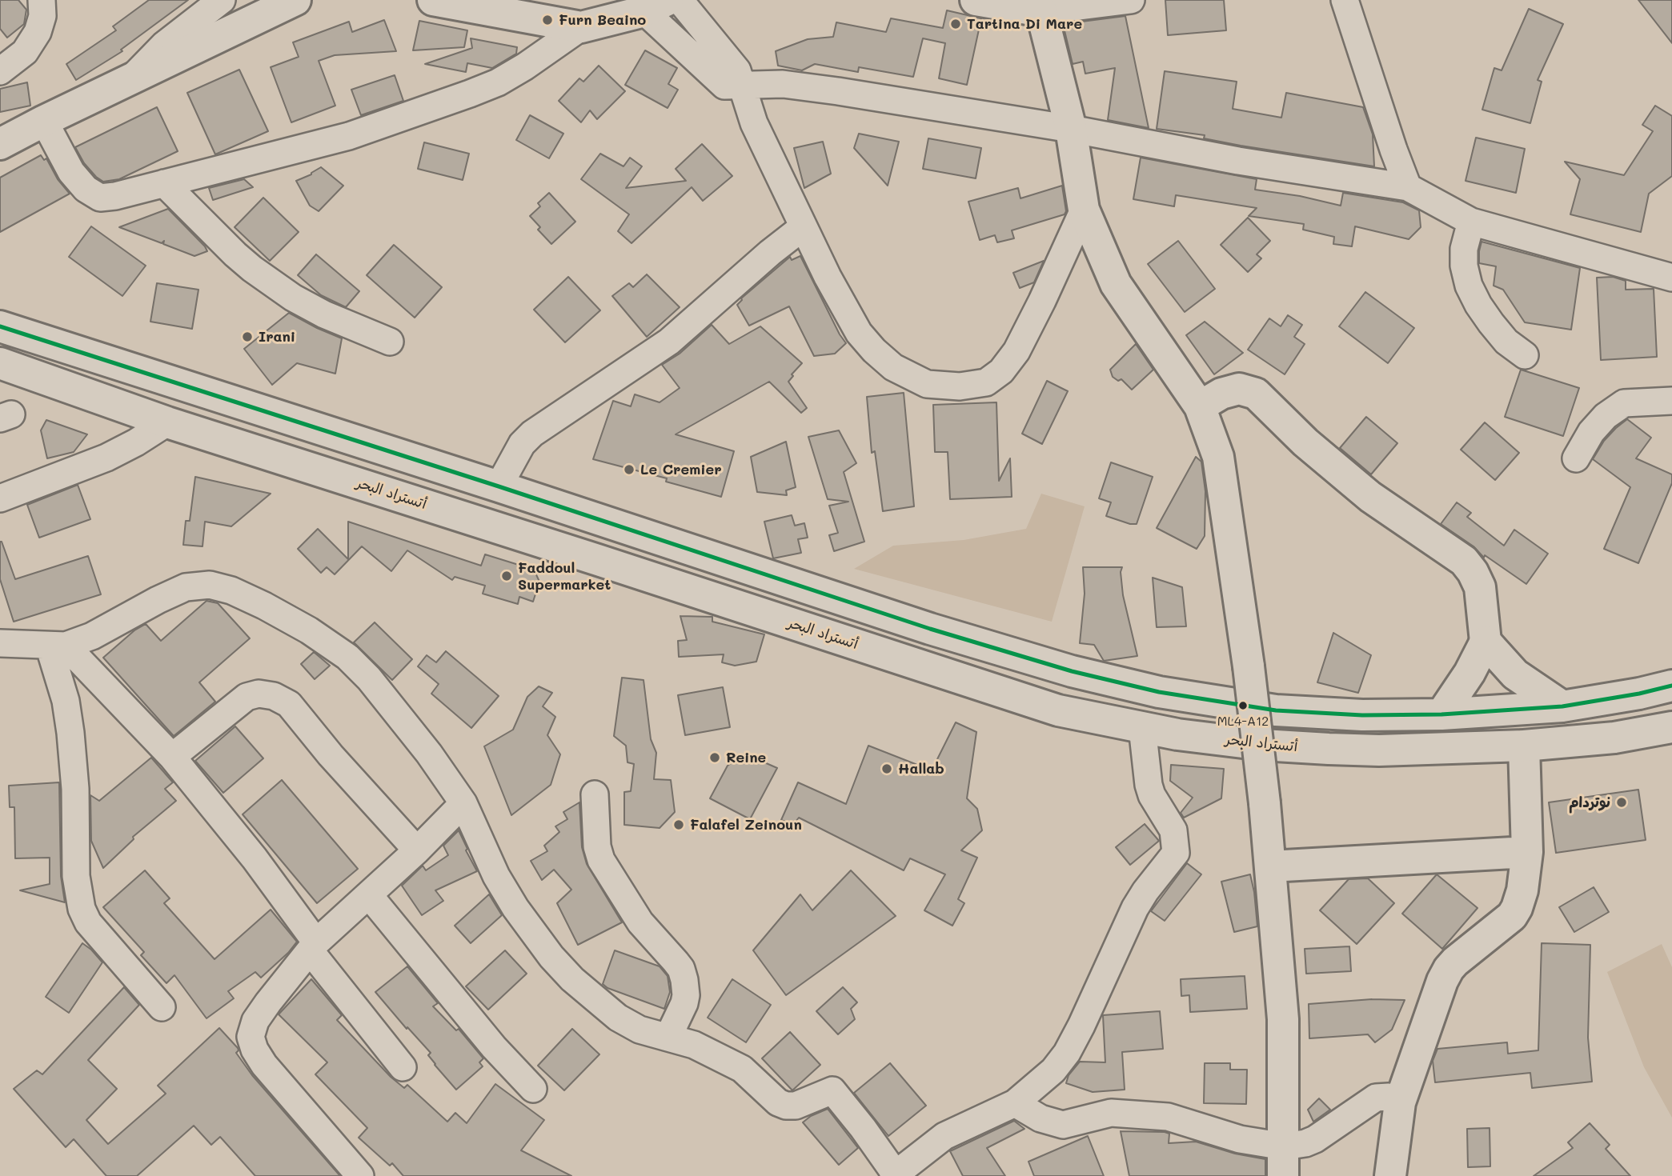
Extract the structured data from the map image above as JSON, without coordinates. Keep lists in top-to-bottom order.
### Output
{
  "streets": {
    "main road": ["أتستراد البحر"]
  },
  "places": [
    "Furn Beaino",
    "Tartina Di Mare",
    "Irani",
    "Le Cremier",
    "Faddoul Supermarket",
    "ML4-A12",
    "Reine",
    "Hallab",
    "نوتردام",
    "Falafel Zeinoun"
  ]
}
